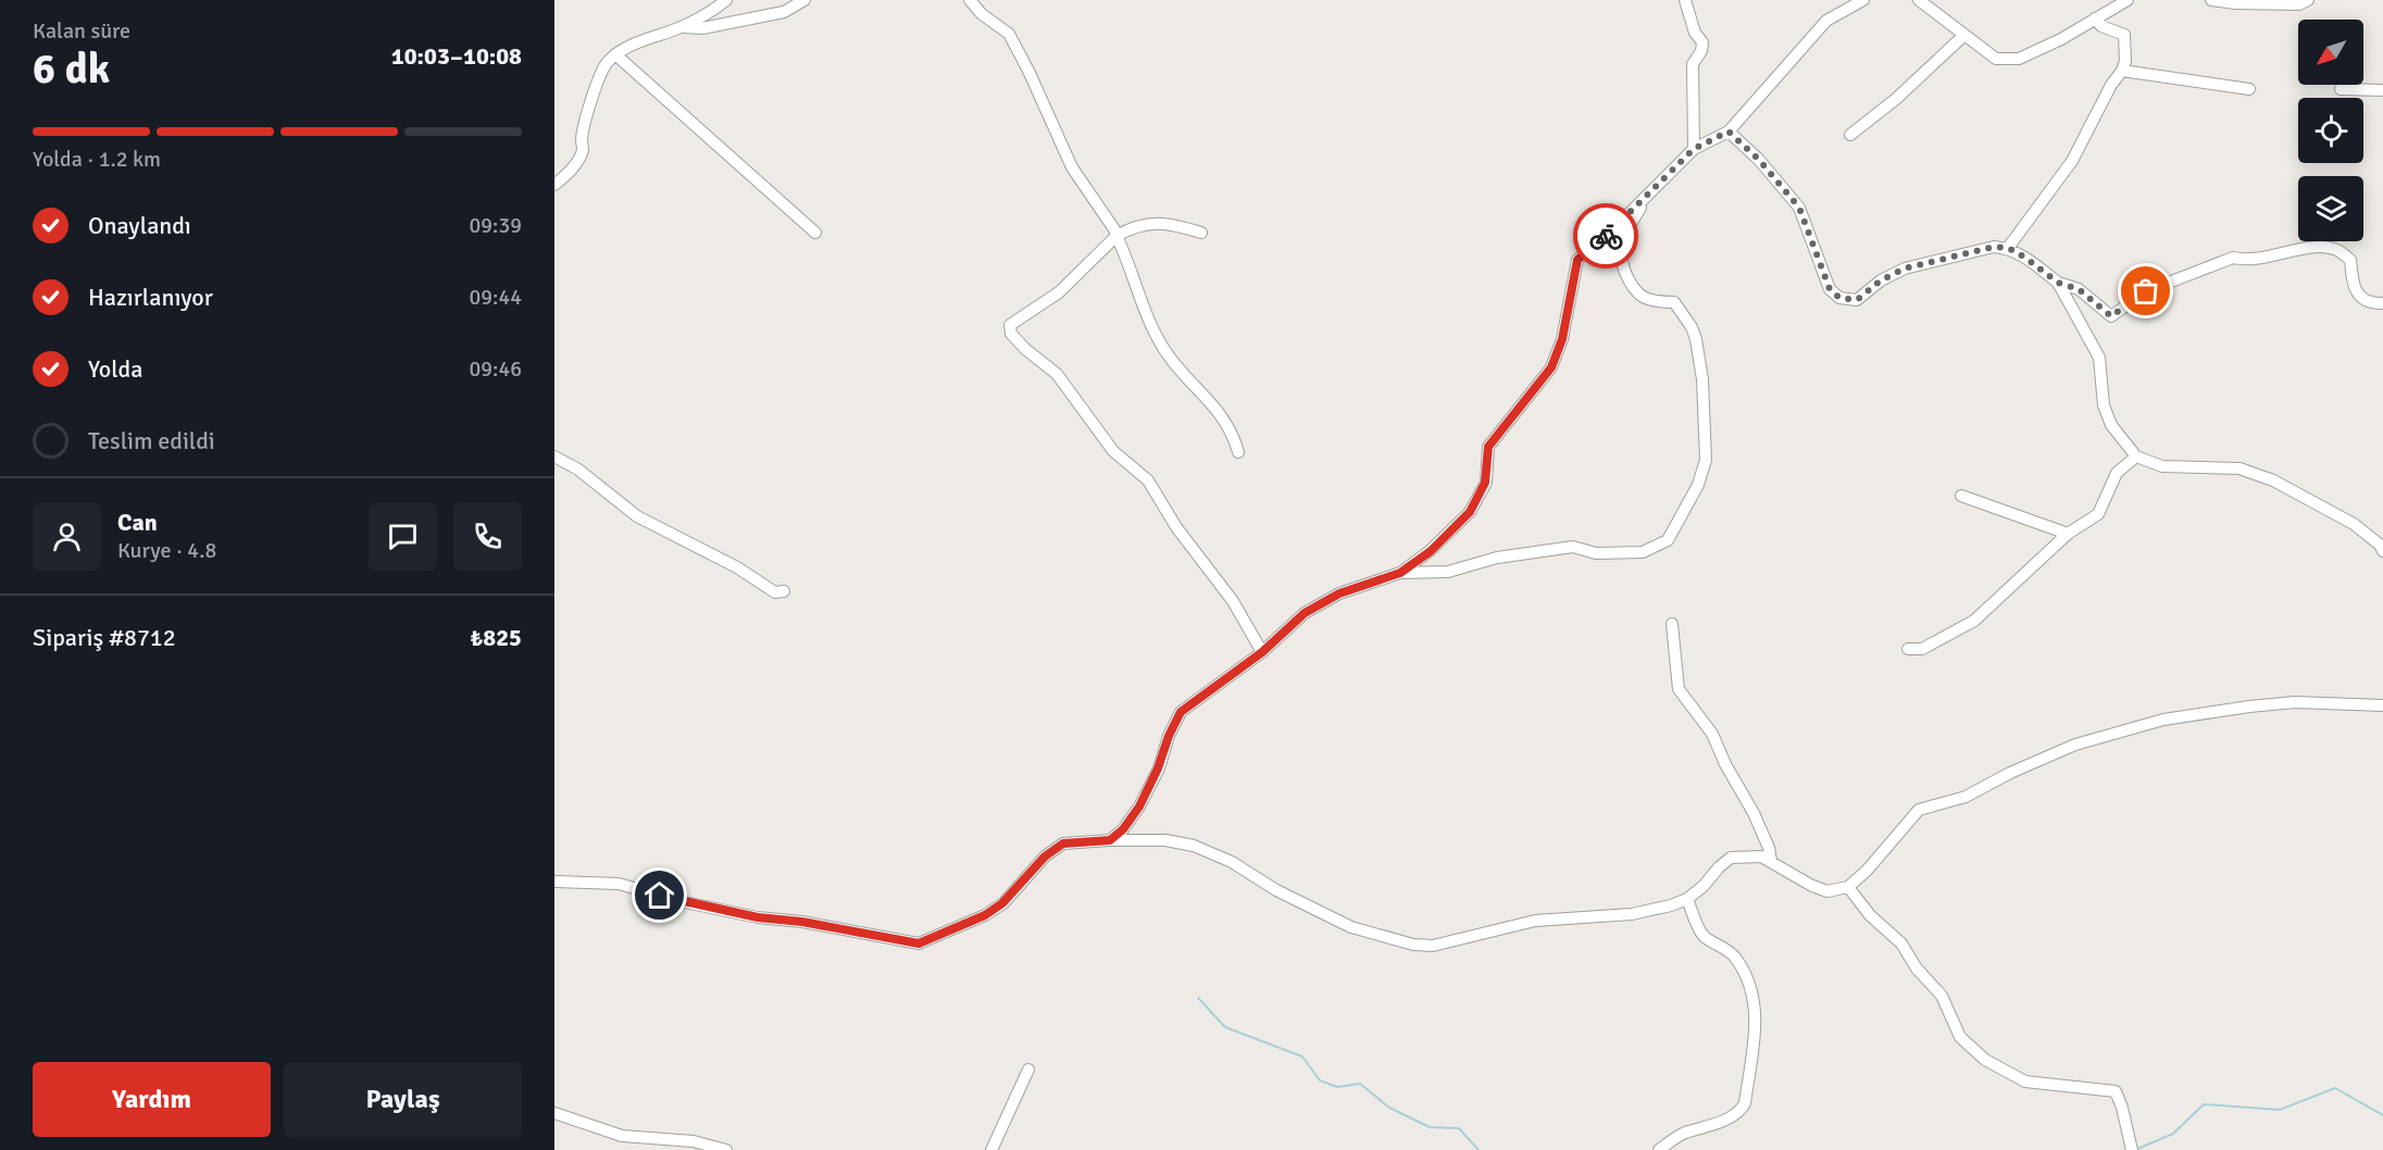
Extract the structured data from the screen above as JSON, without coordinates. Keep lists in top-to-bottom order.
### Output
{
  "north": "bottom left",
  "page": {
    "heading": ["6 dk", "Kalan süre", "10:03–10:08"],
    "panel": [
      "Can",
      "Kurye · 4.8",
      "Sipariş #8712",
      "₺825"
    ],
    "bar": "Yolda · 1.2 km",
    "list": [
      ["Onaylandı", "09:39"],
      ["Hazırlanıyor", "09:44"],
      ["Yolda", "09:46"],
      "Teslim edildi"
    ],
    "buttons": ["Yardım", "Paylaş"]
  }
}
